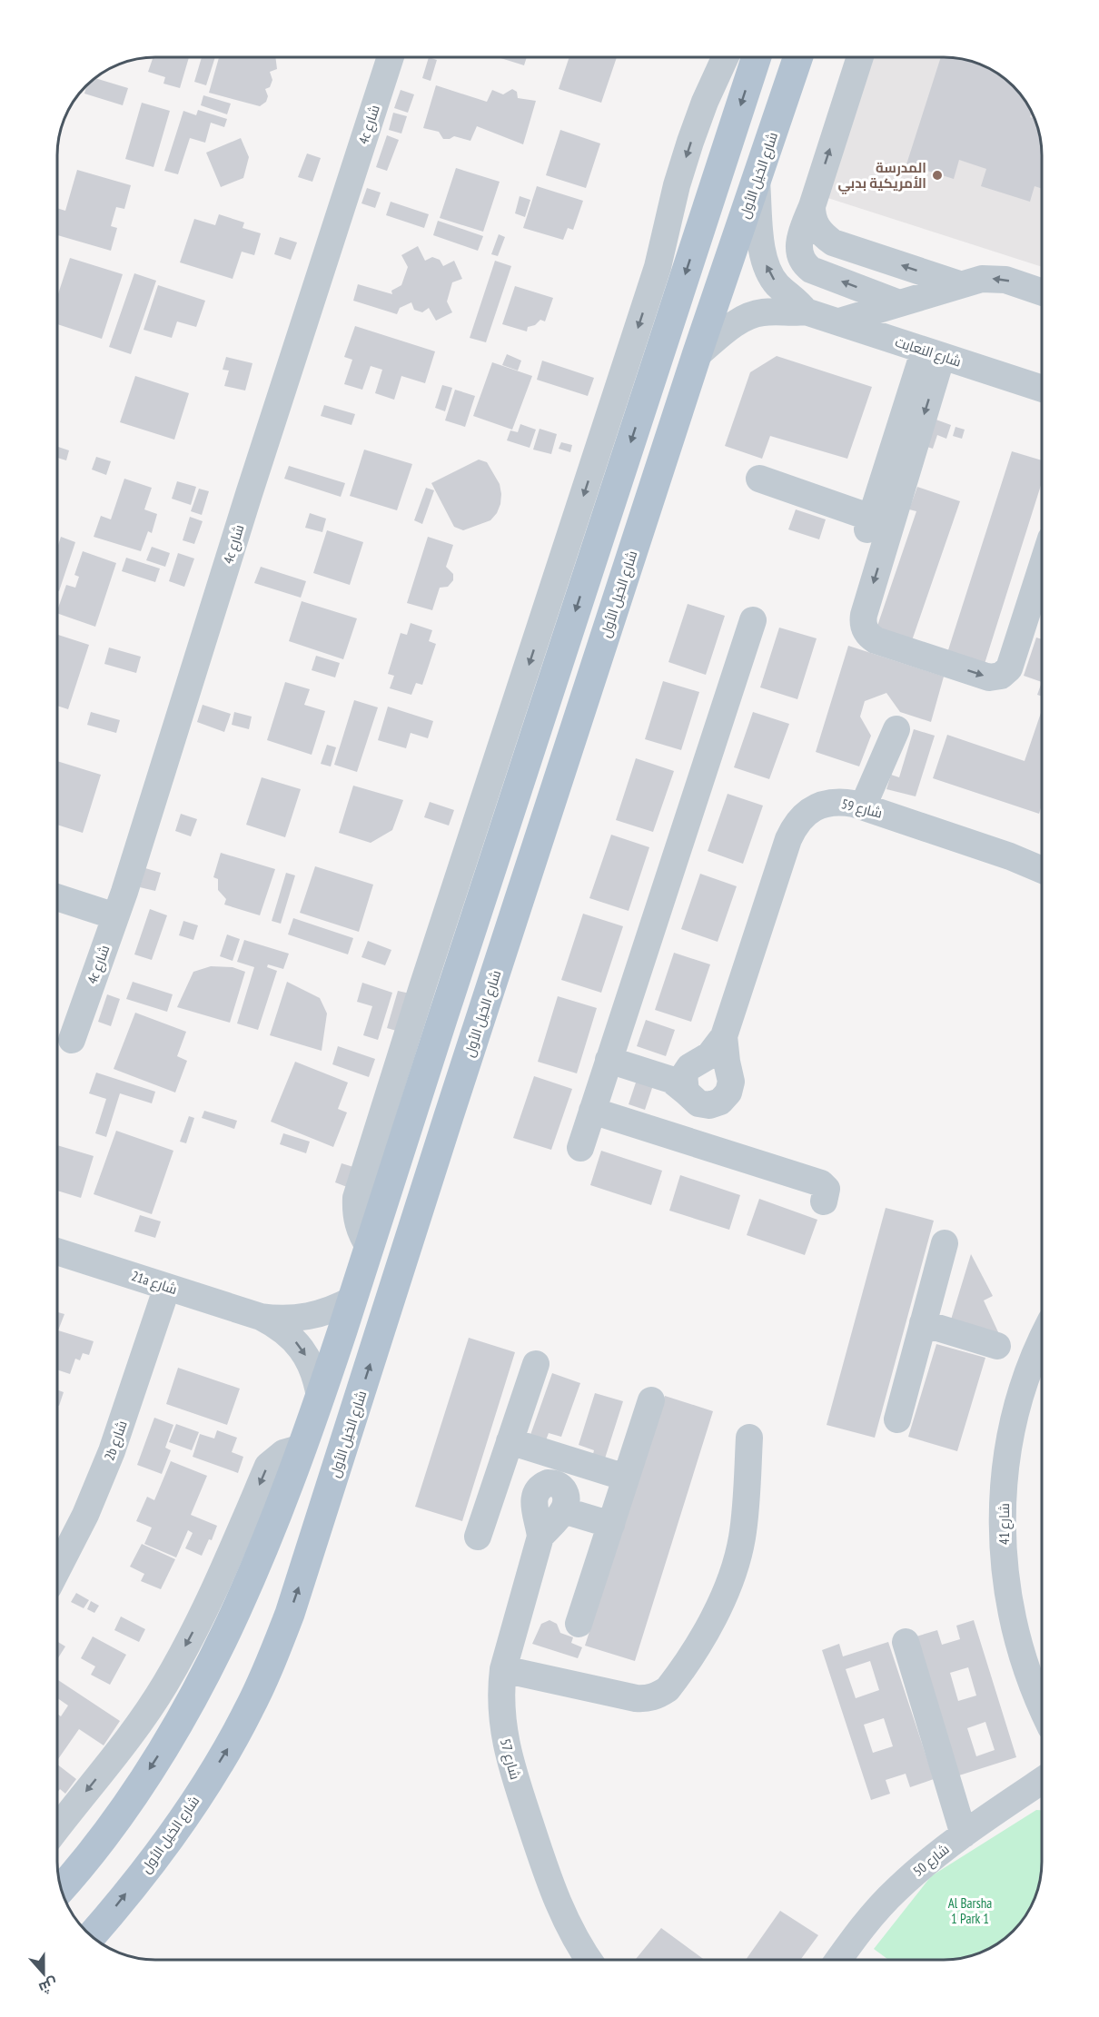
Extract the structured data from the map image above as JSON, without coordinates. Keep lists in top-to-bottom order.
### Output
{
  "streets": {
    "main road": ["شارع الخيل الأول"],
    "street": [
      "4c شارع",
      "شارع النعايت",
      "شارع 59",
      "21a شارع",
      "2b شارع",
      "شارع 41",
      "شارع 57",
      "شارع 50"
    ]
  },
  "crossings": [
    ["شارع الخيل الأول", "شارع النعايت"],
    ["21a شارع", "2b شارع"]
  ],
  "parks": ["Al Barsha 1 Park 1"],
  "places": ["المدرسة الأمريكية بدبي"],
  "north": "bottom"
}
